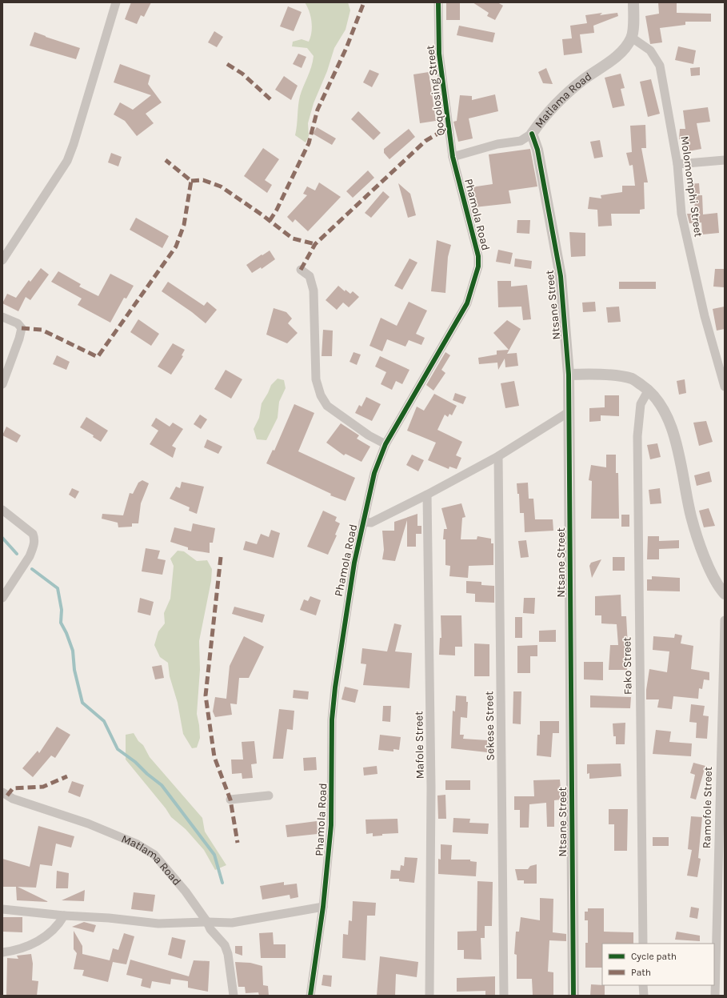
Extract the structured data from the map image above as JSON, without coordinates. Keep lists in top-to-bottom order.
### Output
{
  "streets": {
    "street": [
      "Qoqolosing Street",
      "Matlama Road",
      "Molomomphi Street",
      "Phamola Road",
      "Ntsane Street",
      "Fako Street",
      "Sekese Street",
      "Mafole Street",
      "Ramofole Street"
    ]
  },
  "crossings": [
    ["Qoqolosing Street", "Matlama Road"],
    ["Qoqolosing Street", "Phamola Road"],
    ["Matlama Road", "Molomomphi Street"],
    ["Matlama Road", "Phamola Road"],
    ["Matlama Road", "Ntsane Street"]
  ],
  "legend": ["Cycle path", "Path"]
}
